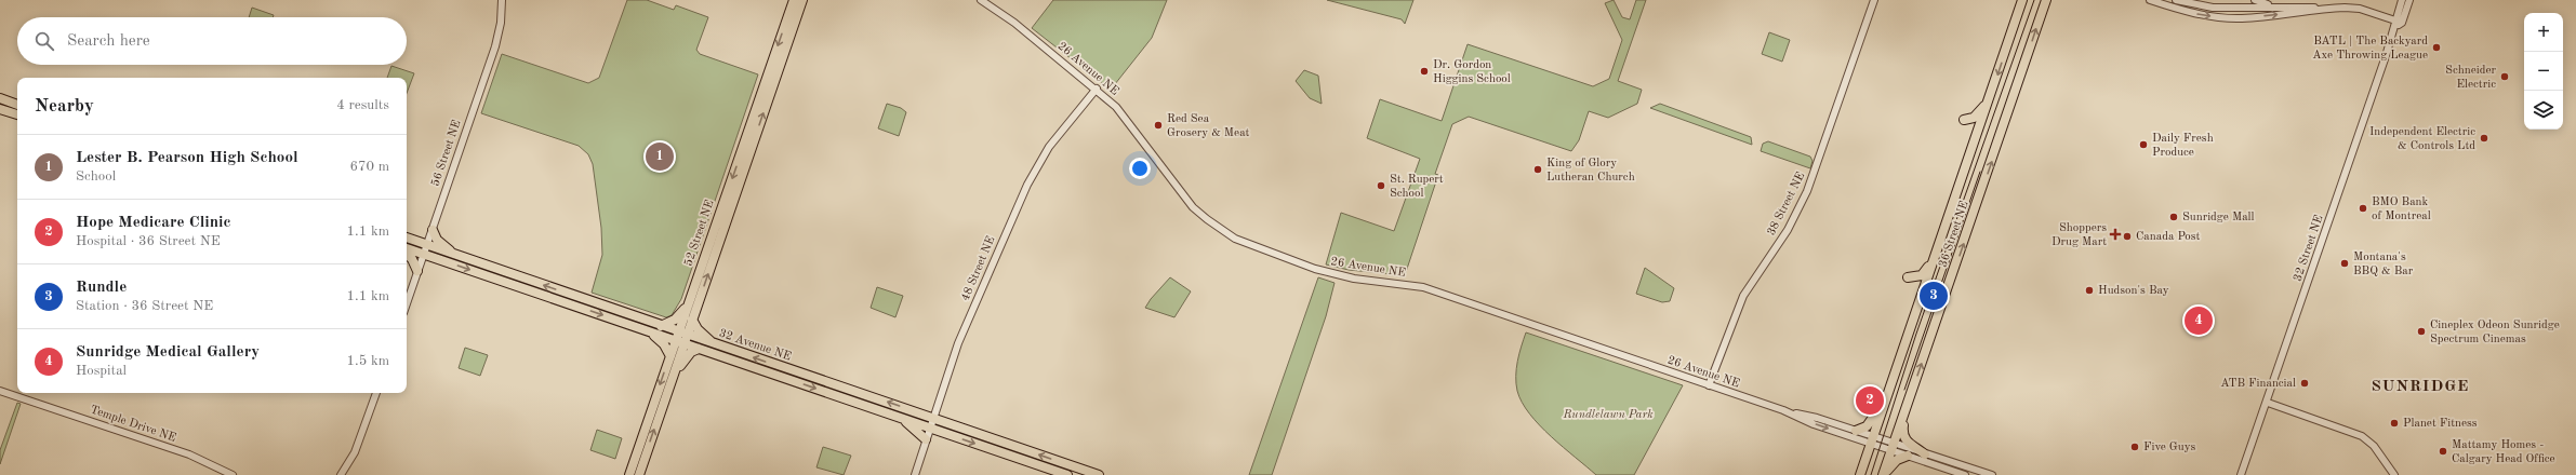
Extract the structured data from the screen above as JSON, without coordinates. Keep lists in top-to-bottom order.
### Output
{
  "streets": {
    "main road": ["52 Street NE", "36 Street NE", "32 Avenue NE"],
    "street": [
      "26 Avenue NE",
      "56 Street NE",
      "38 Street NE",
      "32 Street NE",
      "48 Street NE",
      "Temple Drive NE"
    ]
  },
  "crossings": [
    ["26 Avenue NE", "38 Street NE"],
    ["26 Avenue NE", "36 Street NE"],
    ["26 Avenue NE", "48 Street NE"],
    ["56 Street NE", "32 Avenue NE"],
    ["52 Street NE", "32 Avenue NE"],
    ["48 Street NE", "32 Avenue NE"]
  ],
  "districts": ["SUNRIDGE"],
  "parks": ["Rundlelawn Park"],
  "places": {
    "other": [
      "BATL | The Backyard Axe Throwing League",
      "Dr. Gordon Higgins School",
      "Schneider Electric",
      "Red Sea Grosery & Meat",
      "Independent Electric & Controls Ltd",
      "Daily Fresh Produce",
      "King of Glory Lutheran Church",
      "St. Rupert School",
      "BMO Bank of Montreal",
      "Sunridge Mall",
      "Canada Post",
      "Montana's BBQ & Bar",
      "Hudson's Bay",
      "Cineplex Odeon Sunridge Spectrum Cinemas",
      "ATB Financial",
      "Planet Fitness",
      "Five Guys",
      "Mattamy Homes - Calgary Head Office"
    ],
    "health": ["Shoppers Drug Mart"]
  },
  "page": {
    "map_buttons": ["+", "−"],
    "search": "Search here",
    "heading": ["Nearby", "4 results"],
    "list": [
      {
        "mark": "1",
        "name": "Lester B. Pearson High School",
        "note": "School",
        "value": "670 m"
      },
      {
        "mark": "2",
        "name": "Hope Medicare Clinic",
        "note": "Hospital · 36 Street NE",
        "value": "1.1 km"
      },
      {
        "mark": "3",
        "name": "Rundle",
        "note": "Station · 36 Street NE",
        "value": "1.1 km"
      },
      {
        "mark": "4",
        "name": "Sunridge Medical Gallery",
        "note": "Hospital",
        "value": "1.5 km"
      }
    ],
    "pins": [
      "1",
      "3",
      "4",
      "2"
    ]
  }
}
